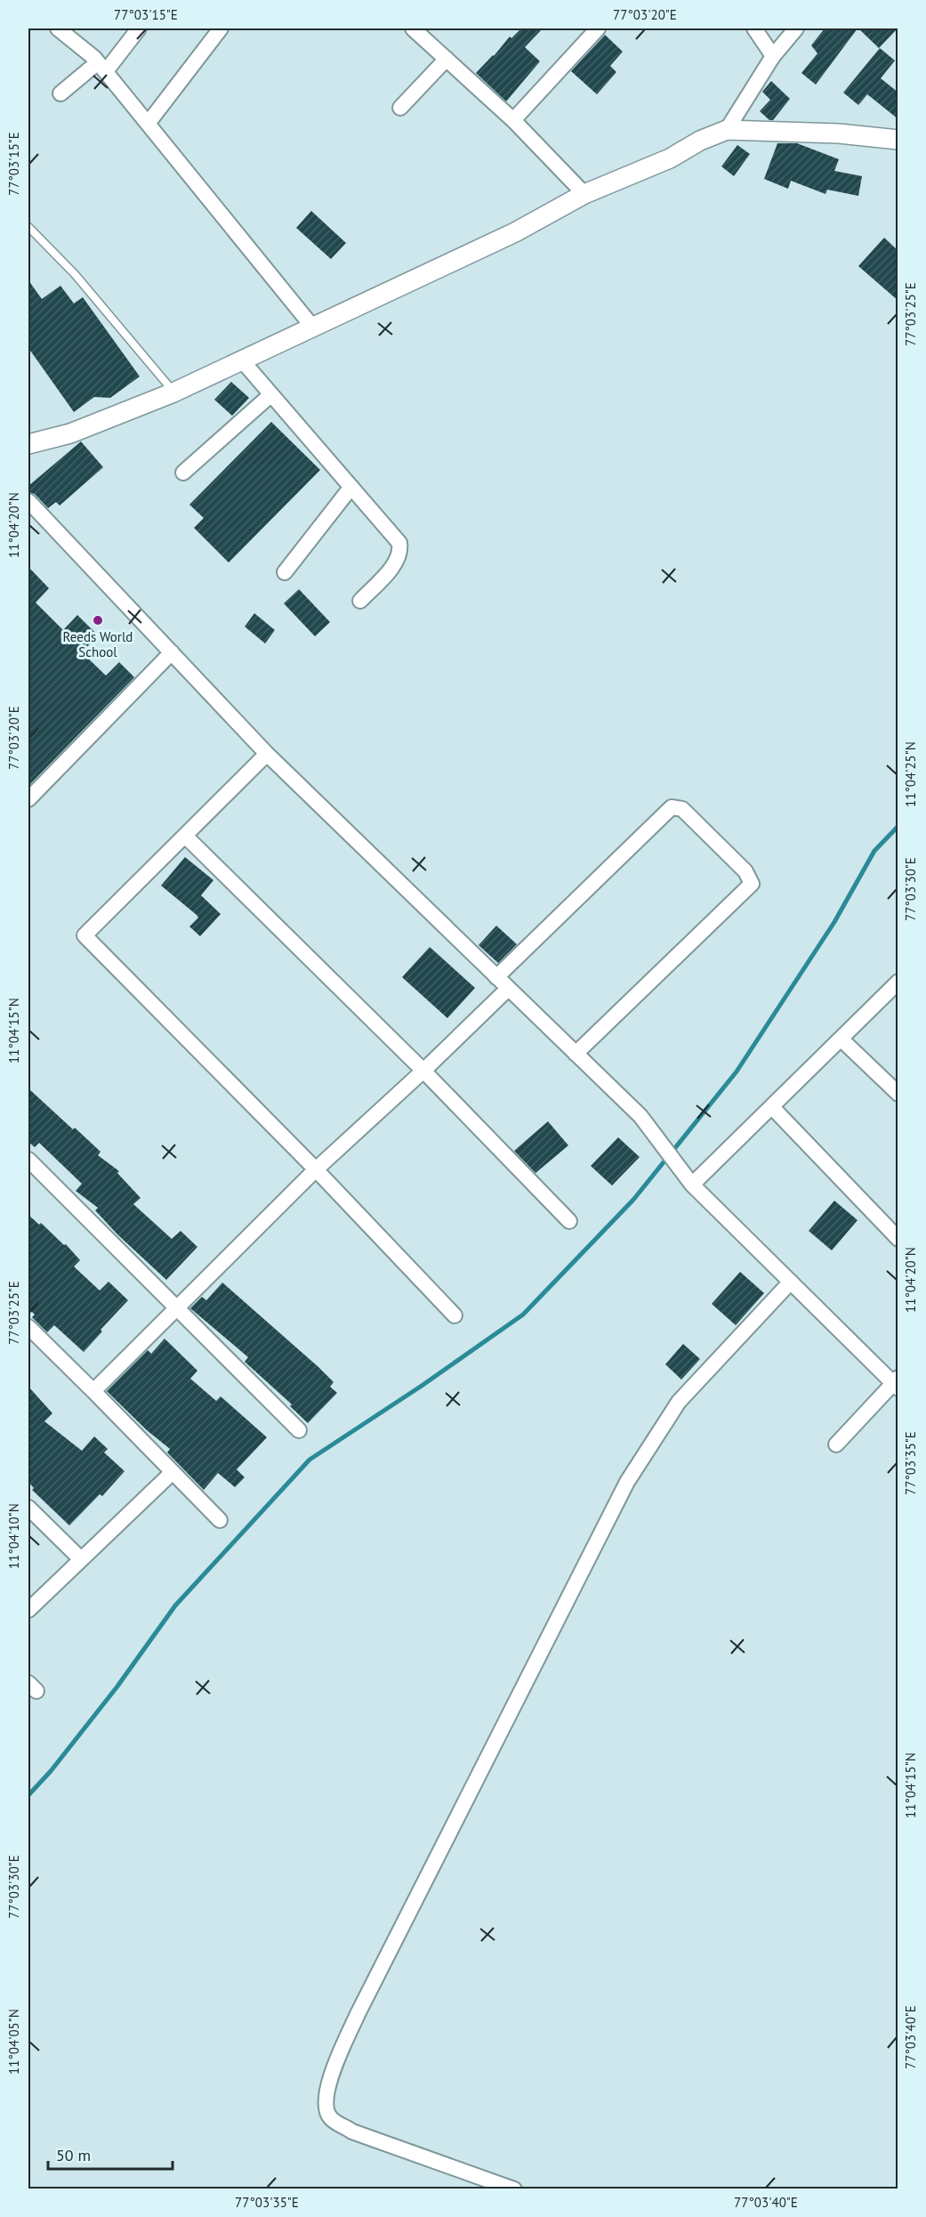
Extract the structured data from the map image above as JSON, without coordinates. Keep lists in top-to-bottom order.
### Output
{
  "places": ["Reeds World School"],
  "scale_bar": "50 m",
  "coordinates": [
    "77°03'15\"E",
    "77°03'20\"E",
    "77°03'25\"E",
    "11°04'20\"N",
    "11°04'25\"N",
    "77°03'30\"E",
    "11°04'15\"N",
    "77°03'35\"E",
    "11°04'10\"N",
    "77°03'40\"E",
    "11°04'05\"N"
  ]
}
